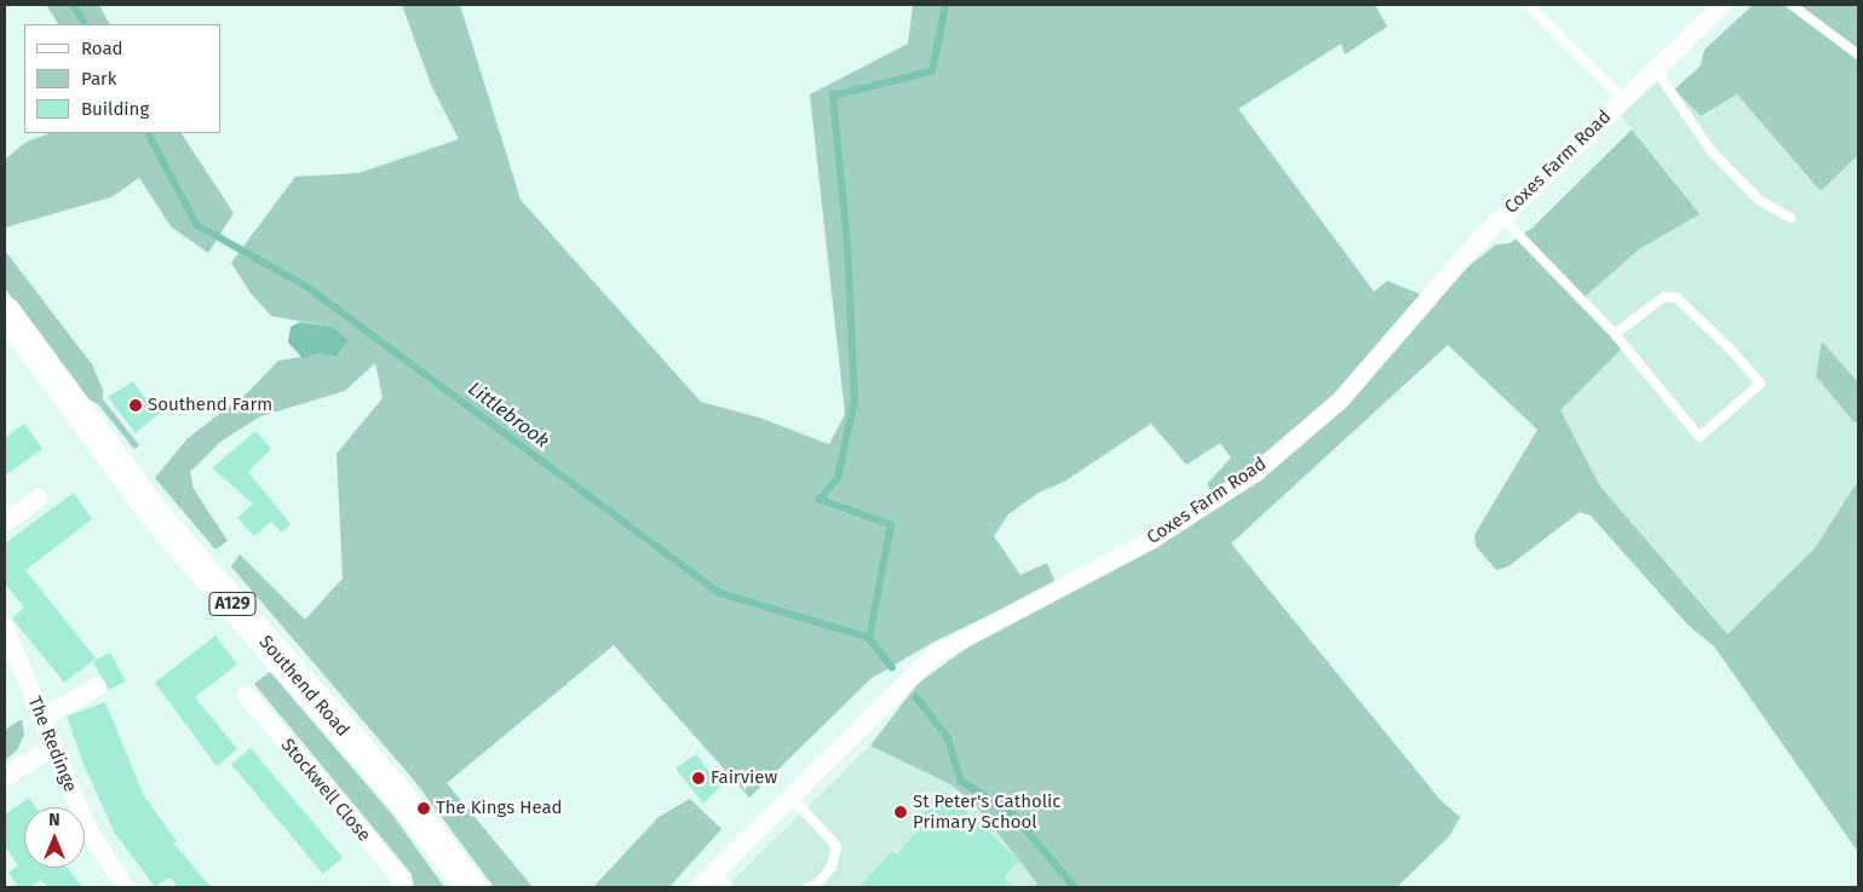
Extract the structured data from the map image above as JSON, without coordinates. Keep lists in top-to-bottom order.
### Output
{
  "streets": {
    "main road": ["A129", "Southend Road"],
    "street": ["Coxes Farm Road", "The Redinge", "Stockwell Close"]
  },
  "water": ["Littlebrook"],
  "places": [
    "Southend Farm",
    "Fairview",
    "The Kings Head",
    "St Peter's Catholic Primary School"
  ],
  "legend": ["Road", "Park", "Building"],
  "north": "top"
}
